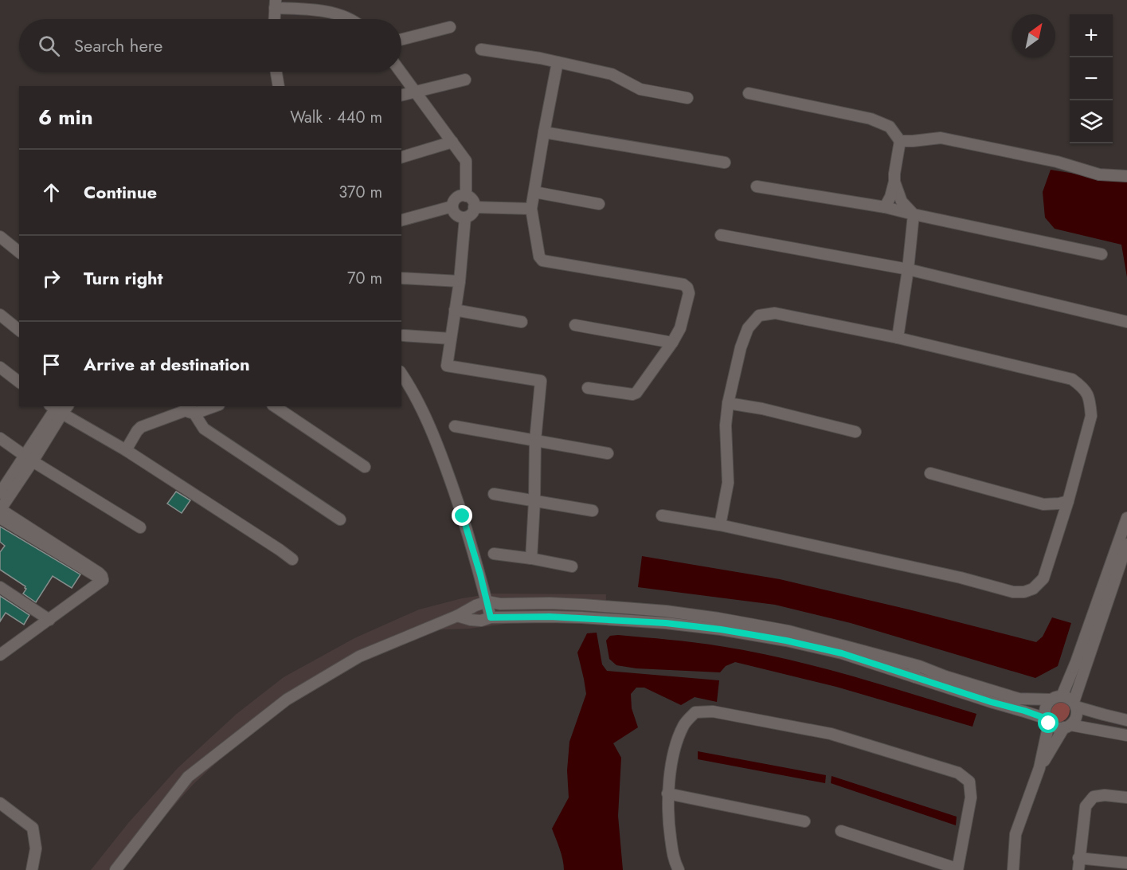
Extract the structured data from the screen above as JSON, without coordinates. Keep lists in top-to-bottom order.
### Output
{
  "north": "top right",
  "page": {
    "map_buttons": ["+", "−"],
    "search": "Search here",
    "heading": ["6 min", "Walk · 440 m"],
    "list": [
      ["Continue", "370 m"],
      ["Turn right", "70 m"],
      "Arrive at destination"
    ]
  }
}
